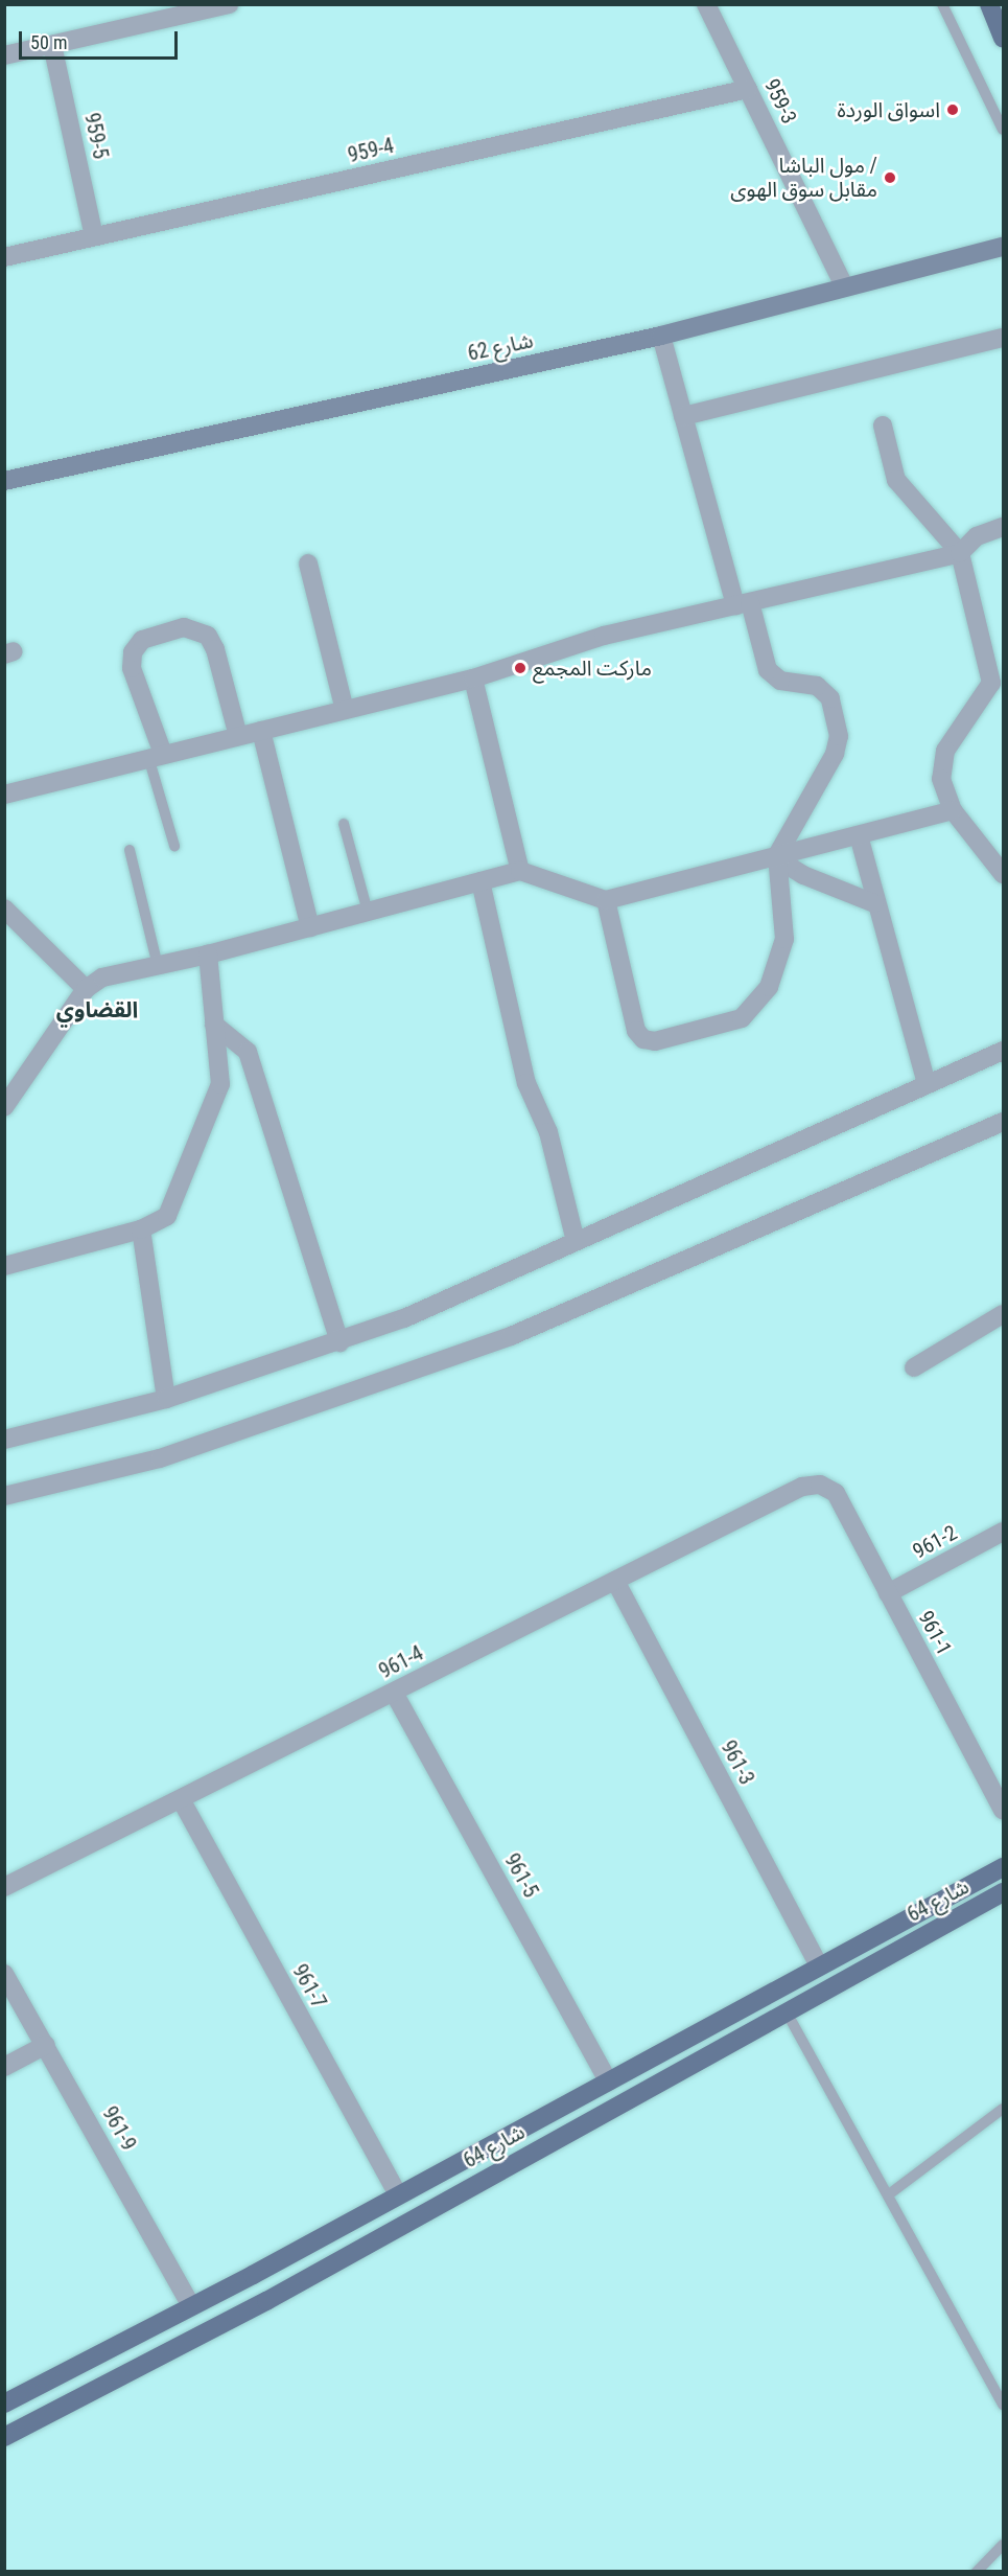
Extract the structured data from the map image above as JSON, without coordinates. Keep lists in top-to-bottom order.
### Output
{
  "streets": {
    "main road": ["شارع 64"],
    "street": [
      "959-3",
      "959-5",
      "959-4",
      "شارع 62",
      "961-2",
      "961-1",
      "961-4",
      "961-3",
      "961-5",
      "961-7",
      "961-9"
    ]
  },
  "crossings": [
    ["959-3", "959-4"],
    ["959-3", "شارع 62"],
    ["959-5", "959-4"],
    ["961-2", "961-1"],
    ["961-1", "961-4"],
    ["961-4", "961-3"],
    ["961-4", "961-5"],
    ["961-4", "961-7"],
    ["961-3", "شارع 64"],
    ["961-5", "شارع 64"],
    ["شارع 64", "961-7"],
    ["شارع 64", "961-9"]
  ],
  "districts": ["القضاوي"],
  "places": ["اسواق الوردة", "مول الباشا / مقابل سوق الهوى", "ماركت المجمع"],
  "scale_bar": "50 m"
}
